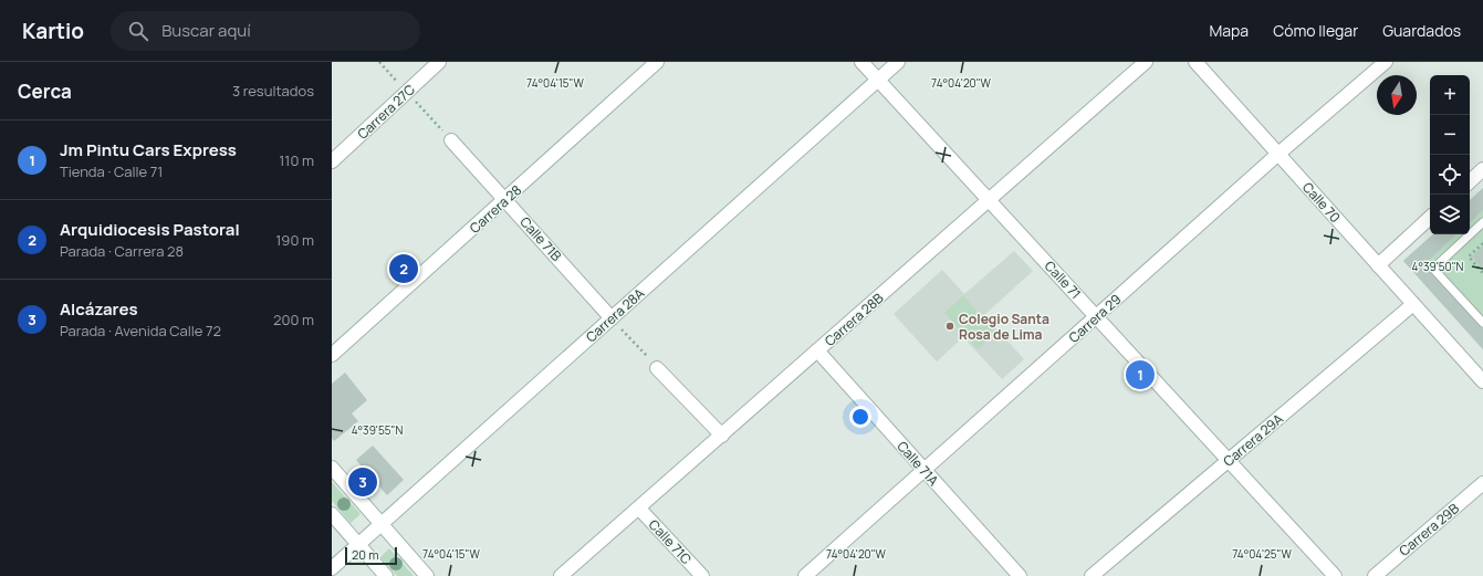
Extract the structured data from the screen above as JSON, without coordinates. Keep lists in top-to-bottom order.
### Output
{
  "streets": {
    "street": [
      "Carrera 27C",
      "Calle 70",
      "Carrera 28",
      "Calle 71B",
      "Calle 71",
      "Carrera 28A",
      "Carrera 29",
      "Carrera 28B",
      "Carrera 29A",
      "Calle 71A",
      "Carrera 29B",
      "Calle 71C"
    ]
  },
  "crossings": [
    ["Calle 70", "Carrera 29"],
    ["Calle 70", "Carrera 29A"],
    ["Carrera 28", "Calle 71B"],
    ["Calle 71B", "Carrera 28A"],
    ["Calle 71", "Carrera 28A"],
    ["Calle 71", "Carrera 29"],
    ["Calle 71", "Carrera 28B"],
    ["Calle 71", "Carrera 29A"],
    ["Carrera 29", "Calle 71A"],
    ["Carrera 28B", "Calle 71A"],
    ["Carrera 28B", "Calle 71C"]
  ],
  "places": ["Colegio Santa Rosa de Lima"],
  "scale_bar": "20 m",
  "north": "bottom",
  "page": {
    "header": "Kartio",
    "search": "Buscar aquí",
    "nav": ["Mapa", "Cómo llegar", "Guardados"],
    "heading": ["Cerca", "3 resultados"],
    "map_buttons": ["+", "−"],
    "list": [
      {
        "mark": "1",
        "name": "Jm Pintu Cars Express",
        "note": "Tienda · Calle 71",
        "value": "110 m"
      },
      {
        "mark": "2",
        "name": "Arquidiocesis Pastoral",
        "note": "Parada · Carrera 28",
        "value": "190 m"
      },
      {
        "mark": "3",
        "name": "Alcázares",
        "note": "Parada · Avenida Calle 72",
        "value": "200 m"
      }
    ],
    "pins": ["2", "1", "3"],
    "scale": "20 m"
  },
  "coordinates": [
    "74°04'15\"W",
    "74°04'20\"W",
    "4°39'50\"N",
    "4°39'55\"N",
    "74°04'25\"W"
  ]
}
